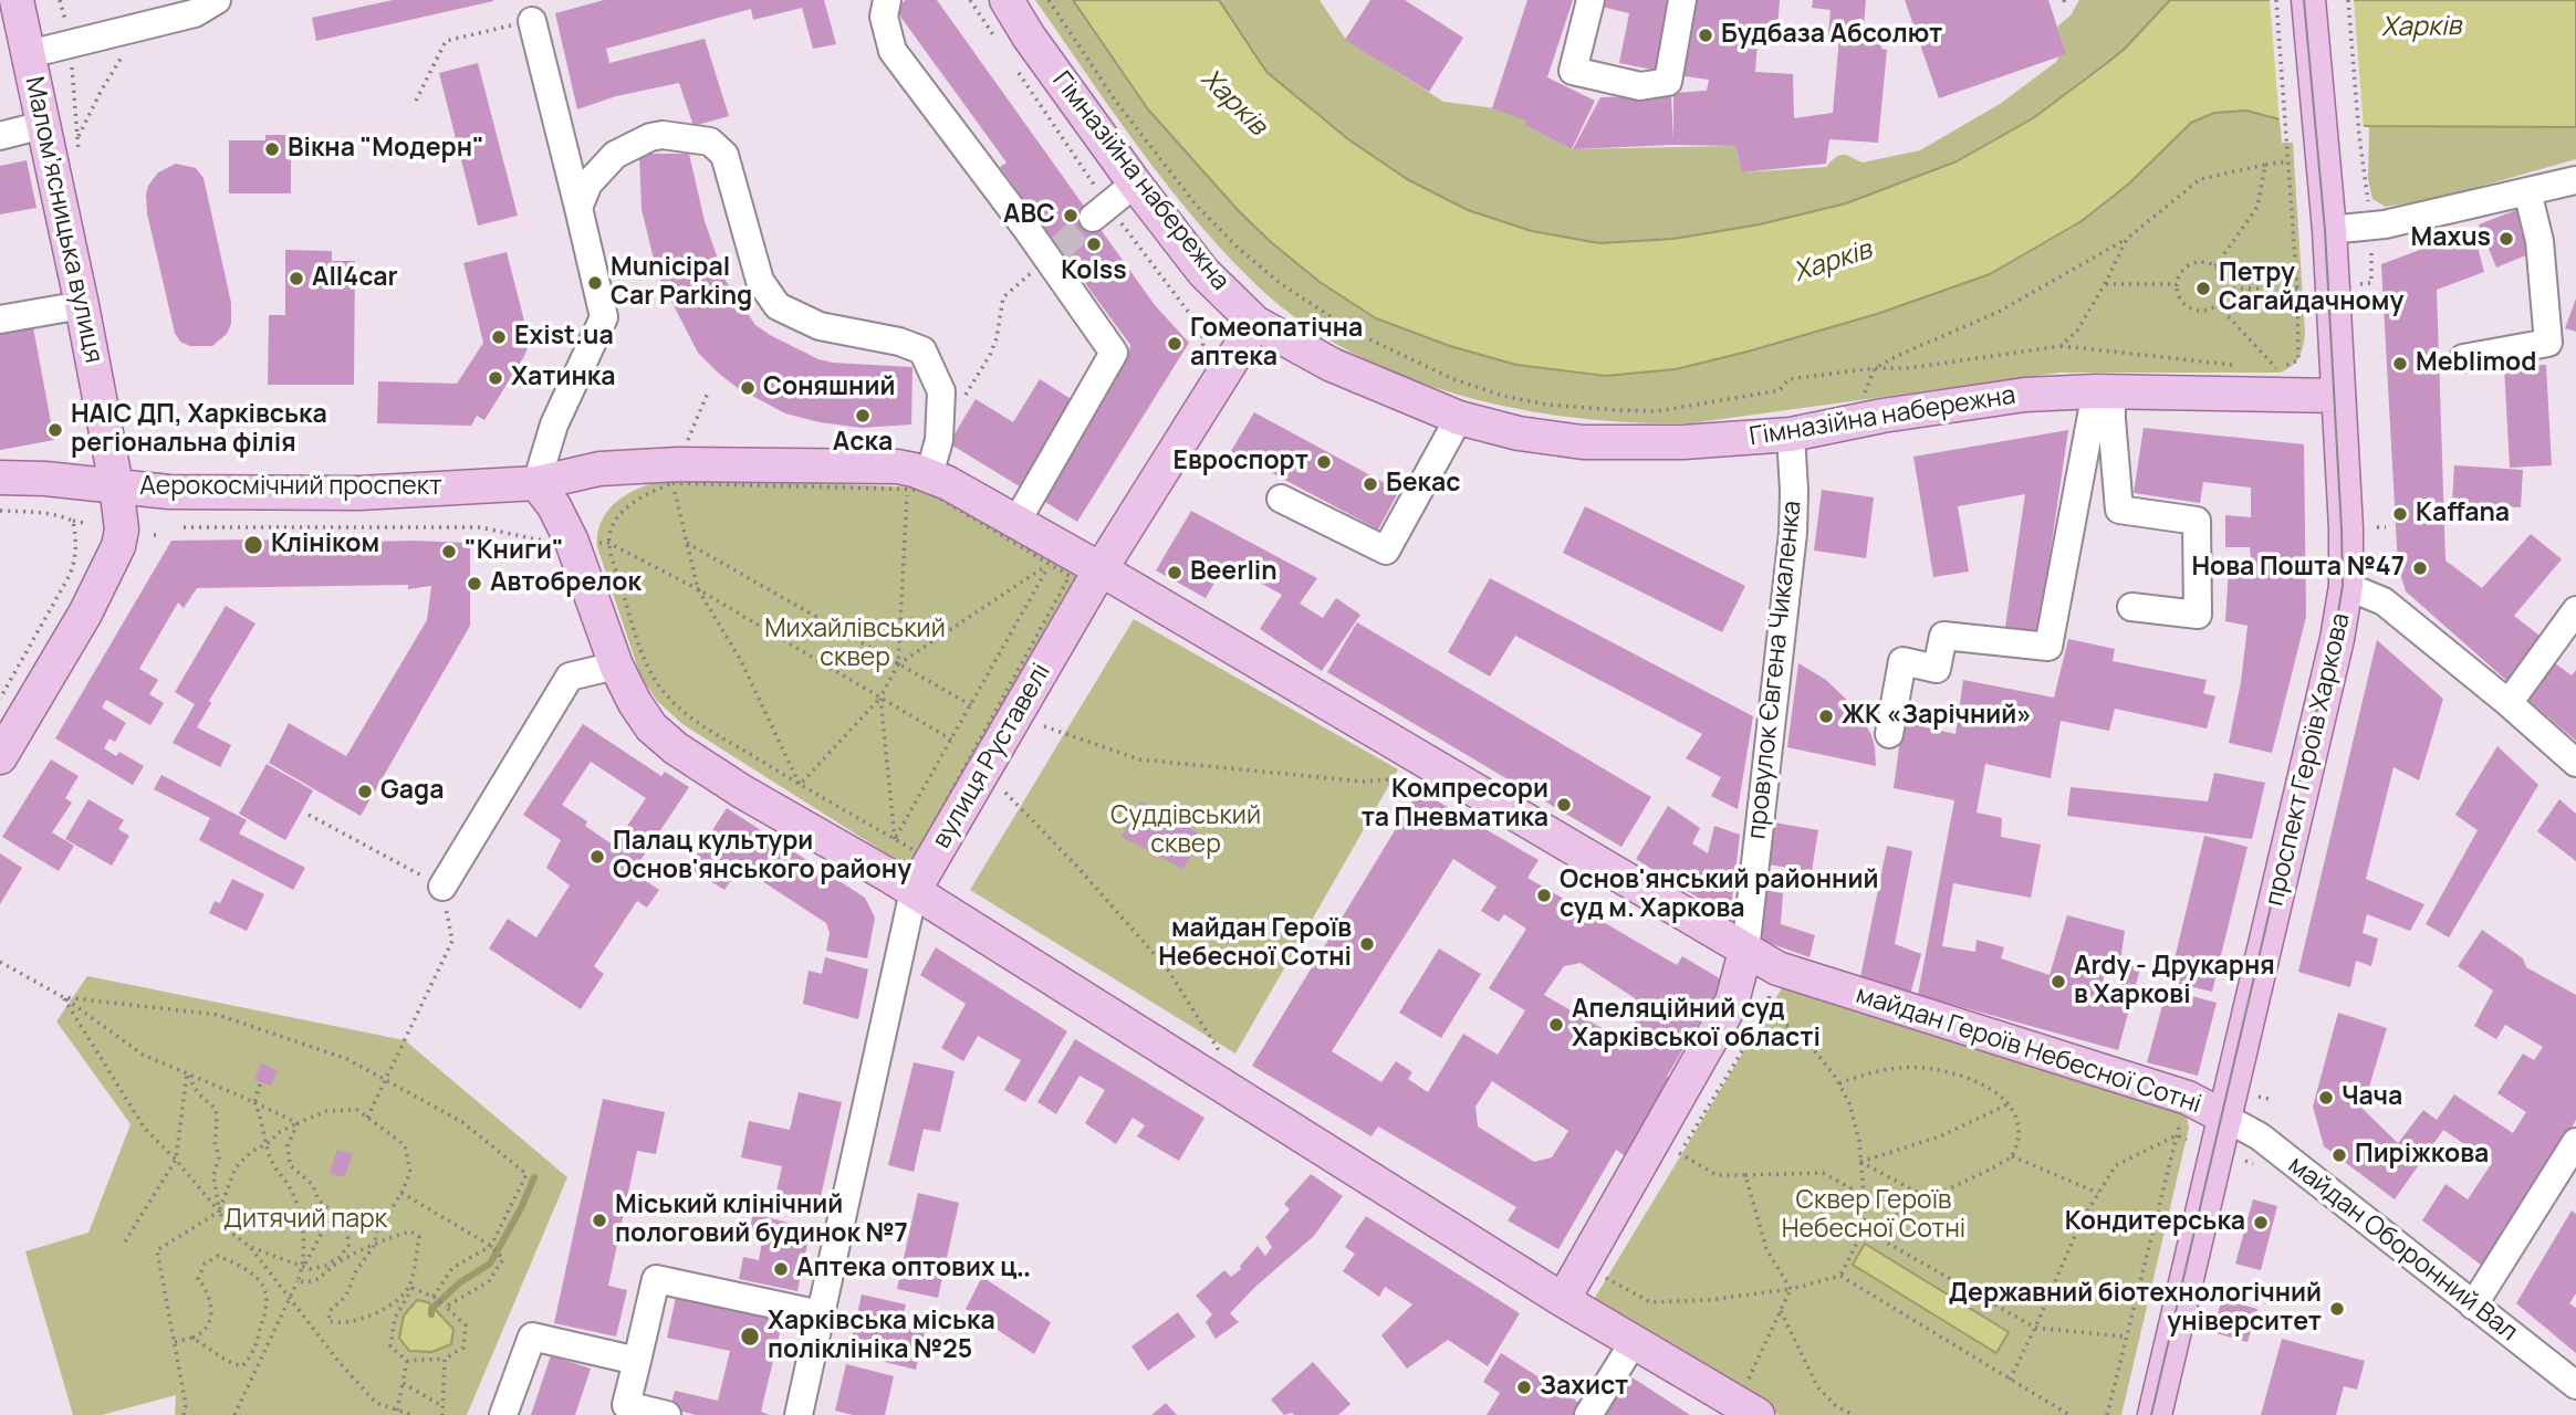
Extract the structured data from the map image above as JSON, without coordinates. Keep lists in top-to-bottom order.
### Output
{
  "streets": {
    "main road": [
      "Гімназійна набережна",
      "Малом’ясницька вулиця",
      "Аерокосмічний проспект",
      "вулиця Руставелі",
      "проспект Героїв Харкова",
      "майдан Героїв Небесної Сотні"
    ],
    "street": ["провулок Євгена Чикаленка", "майдан Оборонний Вал"]
  },
  "crossings": [
    ["Гімназійна набережна", "провулок Євгена Чикаленка"],
    ["Гімназійна набережна", "вулиця Руставелі"],
    ["Гімназійна набережна", "проспект Героїв Харкова"],
    ["Малом’ясницька вулиця", "Аерокосмічний проспект"],
    ["Аерокосмічний проспект", "майдан Героїв Небесної Сотні"],
    ["провулок Євгена Чикаленка", "майдан Героїв Небесної Сотні"],
    ["вулиця Руставелі", "майдан Героїв Небесної Сотні"],
    ["проспект Героїв Харкова", "майдан Героїв Небесної Сотні"],
    ["проспект Героїв Харкова", "майдан Оборонний Вал"],
    ["майдан Героїв Небесної Сотні", "майдан Оборонний Вал"]
  ],
  "water": ["Харків"],
  "parks": [
    "Михайлівський сквер",
    "Суддівський сквер",
    "Сквер Героїв Небесної Сотні",
    "Дитячий парк"
  ],
  "places": [
    "Будбаза Абсолют",
    "Вікна \"Модерн\"",
    "ABC",
    "Maxus",
    "Kolss",
    "All4car",
    "Municipal Car Parking",
    "Петру Сагайдачному",
    "Exist.ua",
    "Гомеопатічна аптека",
    "Meblimod",
    "Хатинка",
    "Соняшний",
    "Аска",
    "НАІС ДП, Харківська регіональна філія",
    "Евроспорт",
    "Бекас",
    "Kaffana",
    "Клініком",
    "\"Книги\"",
    "Нова Пошта №47",
    "Beеrlin",
    "Автобрелок",
    "ЖК «Зарічний»",
    "Gaga",
    "Компресори та Пневматика",
    "Палац культури Основ'янського району",
    "Основ'янський районний суд м. Харкова",
    "майдан Героїв Небесної Сотні",
    "Ardy - Друкарня в Харкові",
    "Апеляційний суд Харківської області",
    "Чача",
    "Пиріжкова",
    "Міський клінічний пологовий будинок №7",
    "Кондитерська",
    "Аптека оптових ц‥",
    "Державний біотехнологічний університет",
    "Харківська міська поліклініка №25",
    "Захист"
  ]
}
